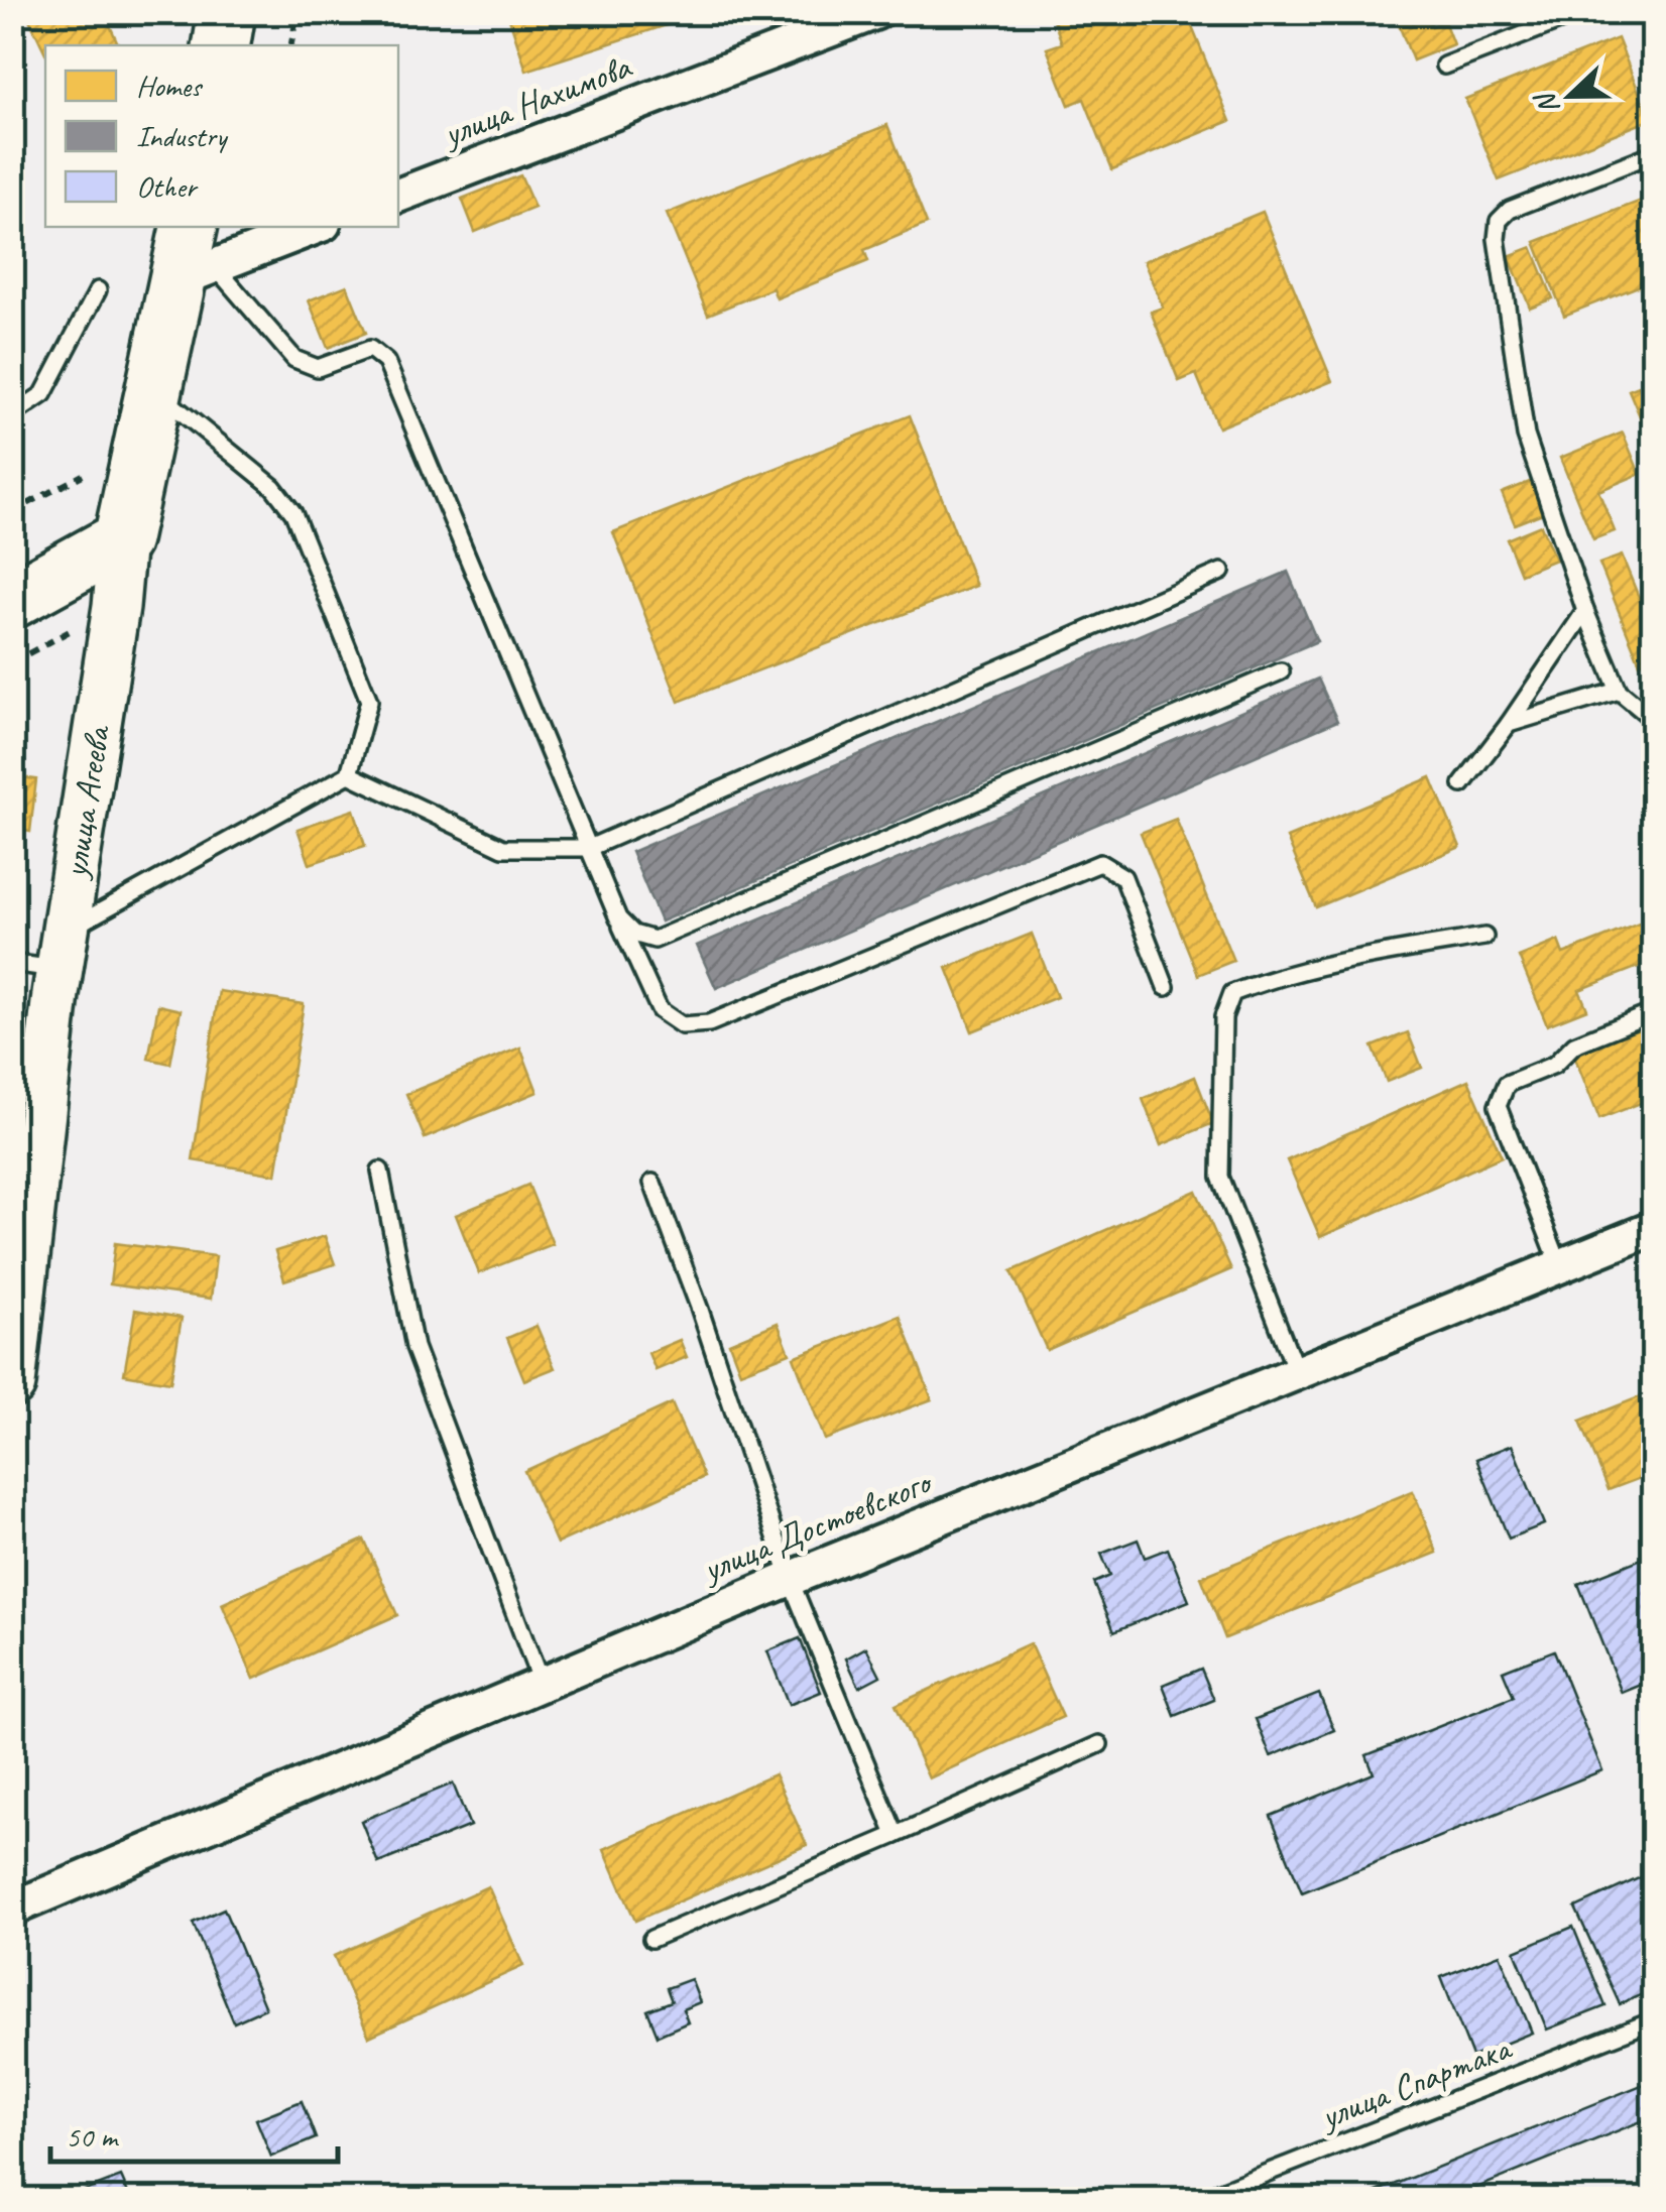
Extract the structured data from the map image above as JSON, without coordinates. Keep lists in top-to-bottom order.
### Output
{
  "streets": {
    "highway": ["улица Агеева"],
    "street": ["улица Нахимова", "улица Достоевского"],
    "lane": ["улица Спартака"]
  },
  "legend": ["Homes", "Industry", "Other"],
  "scale_bar": "50 m",
  "north": "left"
}
